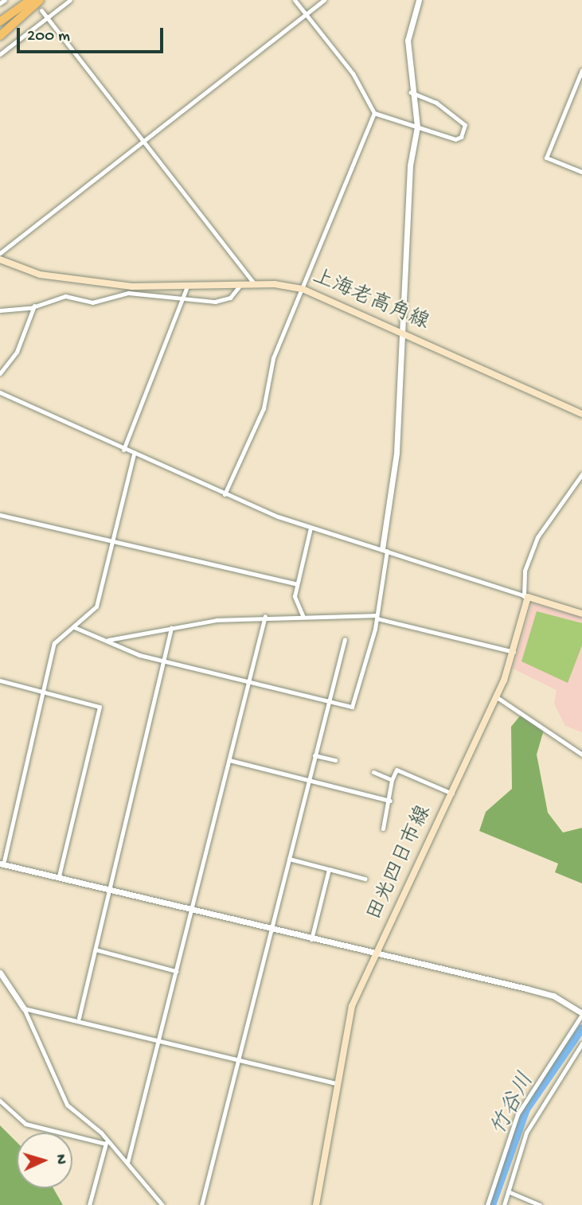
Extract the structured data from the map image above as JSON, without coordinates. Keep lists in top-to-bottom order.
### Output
{
  "streets": {
    "main road": ["上海老高角線", "田光四日市線"]
  },
  "water": ["竹谷川"],
  "scale_bar": "200 m",
  "north": "right"
}
